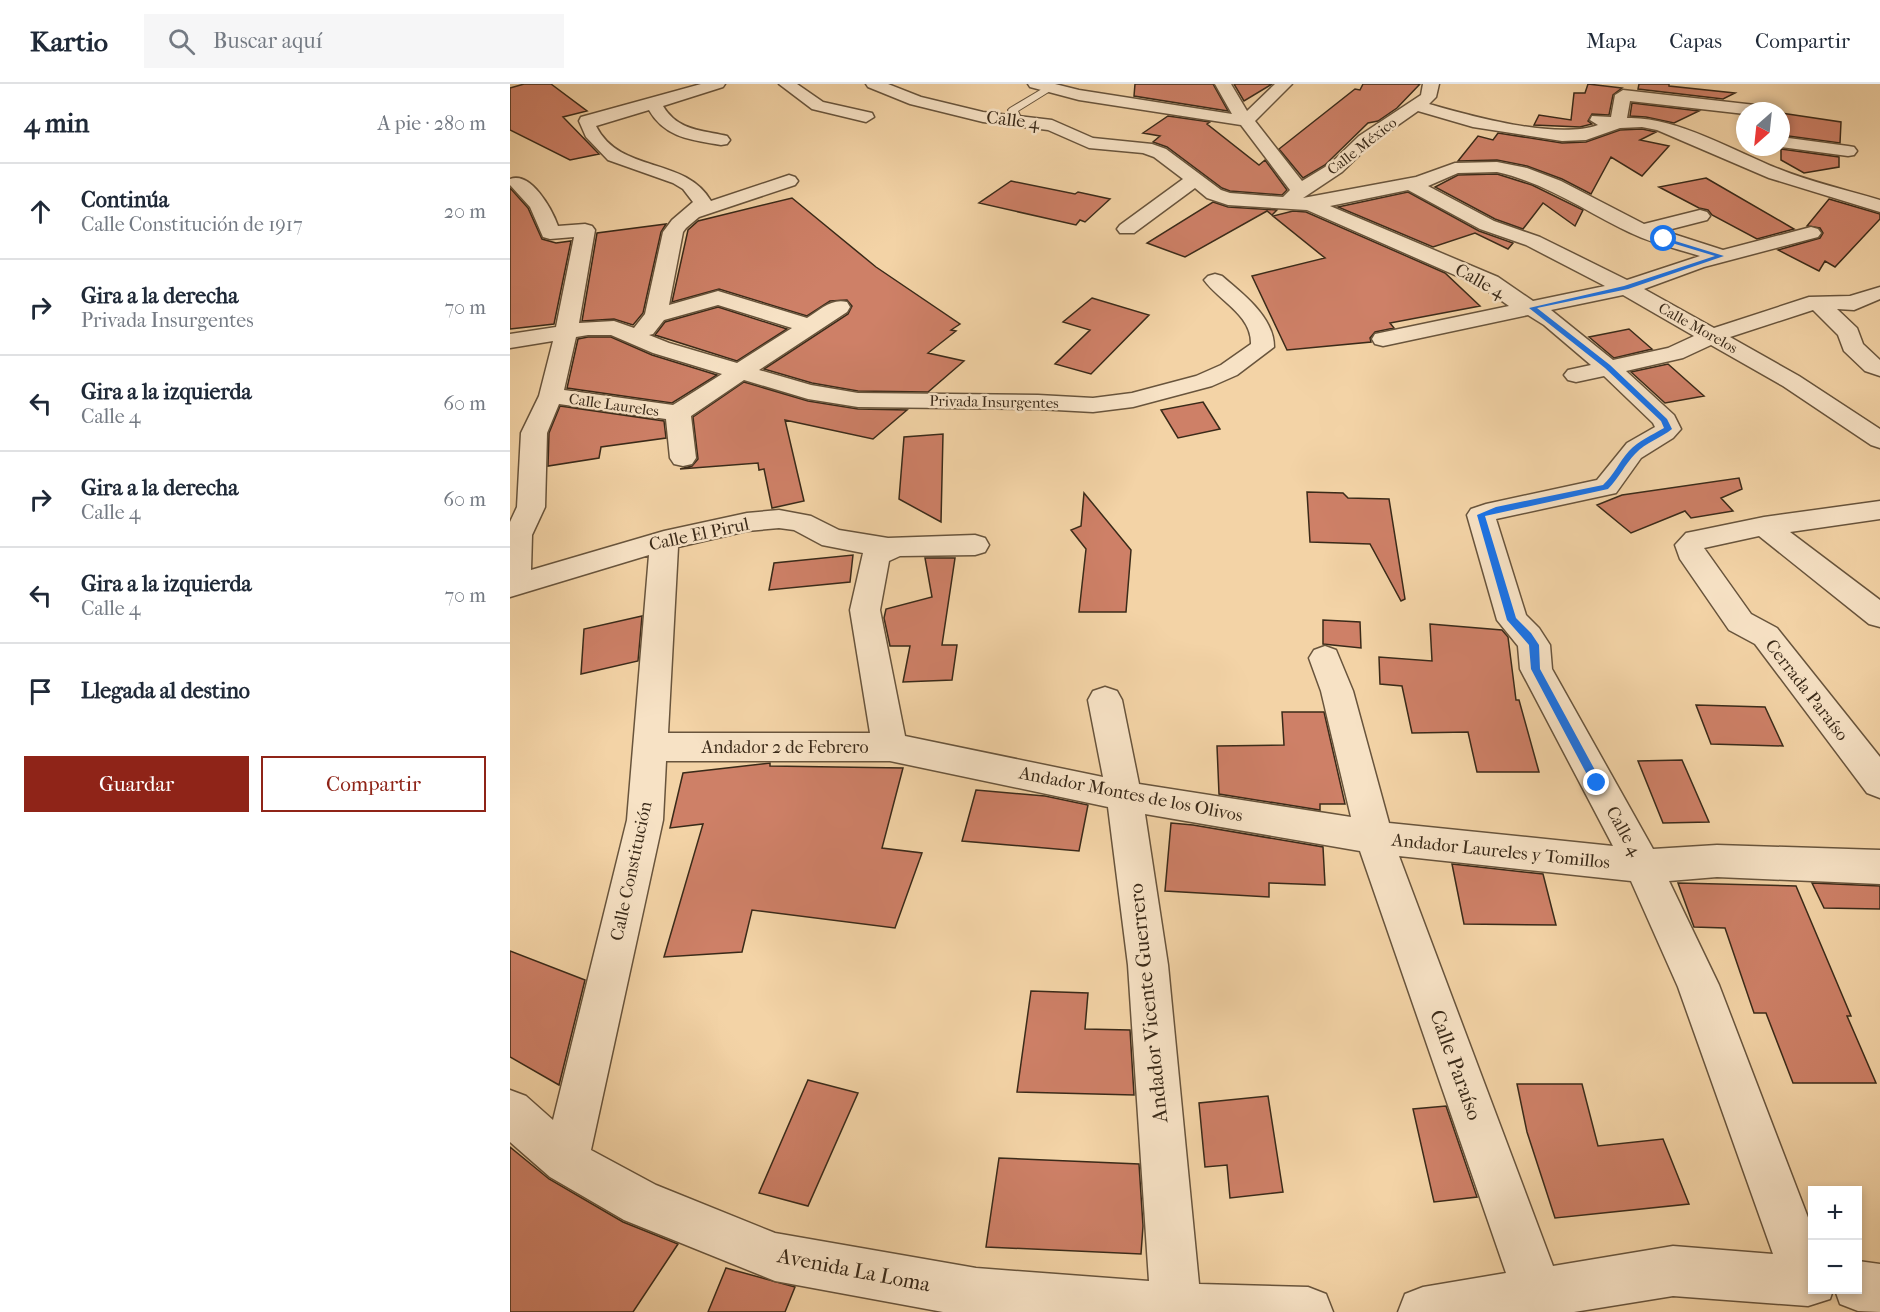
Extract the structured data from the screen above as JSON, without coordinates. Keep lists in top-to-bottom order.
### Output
{
  "streets": {
    "street": [
      "Calle 4",
      "Calle México",
      "Calle Morelos",
      "Privada Insurgentes",
      "Calle Laureles",
      "Calle El Pirul",
      "Cerrada Paraíso",
      "Andador 2 de Febrero",
      "Andador Montes de los Olivos",
      "Andador Laureles y Tomillos",
      "Calle Constitución",
      "Andador Vicente Guerrero",
      "Calle Paraíso",
      "Avenida La Loma"
    ]
  },
  "crossings": [
    ["Calle 4", "Calle México"],
    ["Calle 4", "Andador Laureles y Tomillos"],
    ["Calle El Pirul", "Andador 2 de Febrero"],
    ["Calle El Pirul", "Calle Constitución"],
    ["Andador 2 de Febrero", "Andador Montes de los Olivos"],
    ["Andador 2 de Febrero", "Calle Constitución"],
    ["Andador Montes de los Olivos", "Andador Laureles y Tomillos"],
    ["Andador Montes de los Olivos", "Andador Vicente Guerrero"],
    ["Andador Montes de los Olivos", "Calle Paraíso"],
    ["Andador Laureles y Tomillos", "Calle Paraíso"],
    ["Calle Constitución", "Avenida La Loma"],
    ["Andador Vicente Guerrero", "Avenida La Loma"]
  ],
  "north": "bottom left",
  "page": {
    "header": "Kartio",
    "search": "Buscar aquí",
    "nav": ["Mapa", "Capas", "Compartir"],
    "heading": ["4 min", "A pie · 280 m"],
    "list": [
      ["Continúa", "Calle Constitución de 1917", "20 m"],
      ["Gira a la derecha", "Privada Insurgentes", "70 m"],
      ["Gira a la izquierda", "Calle 4", "60 m"],
      ["Gira a la derecha", "Calle 4", "60 m"],
      ["Gira a la izquierda", "Calle 4", "70 m"],
      "Llegada al destino"
    ],
    "buttons": ["Guardar", "Compartir"],
    "map_buttons": ["+", "−"]
  }
}
